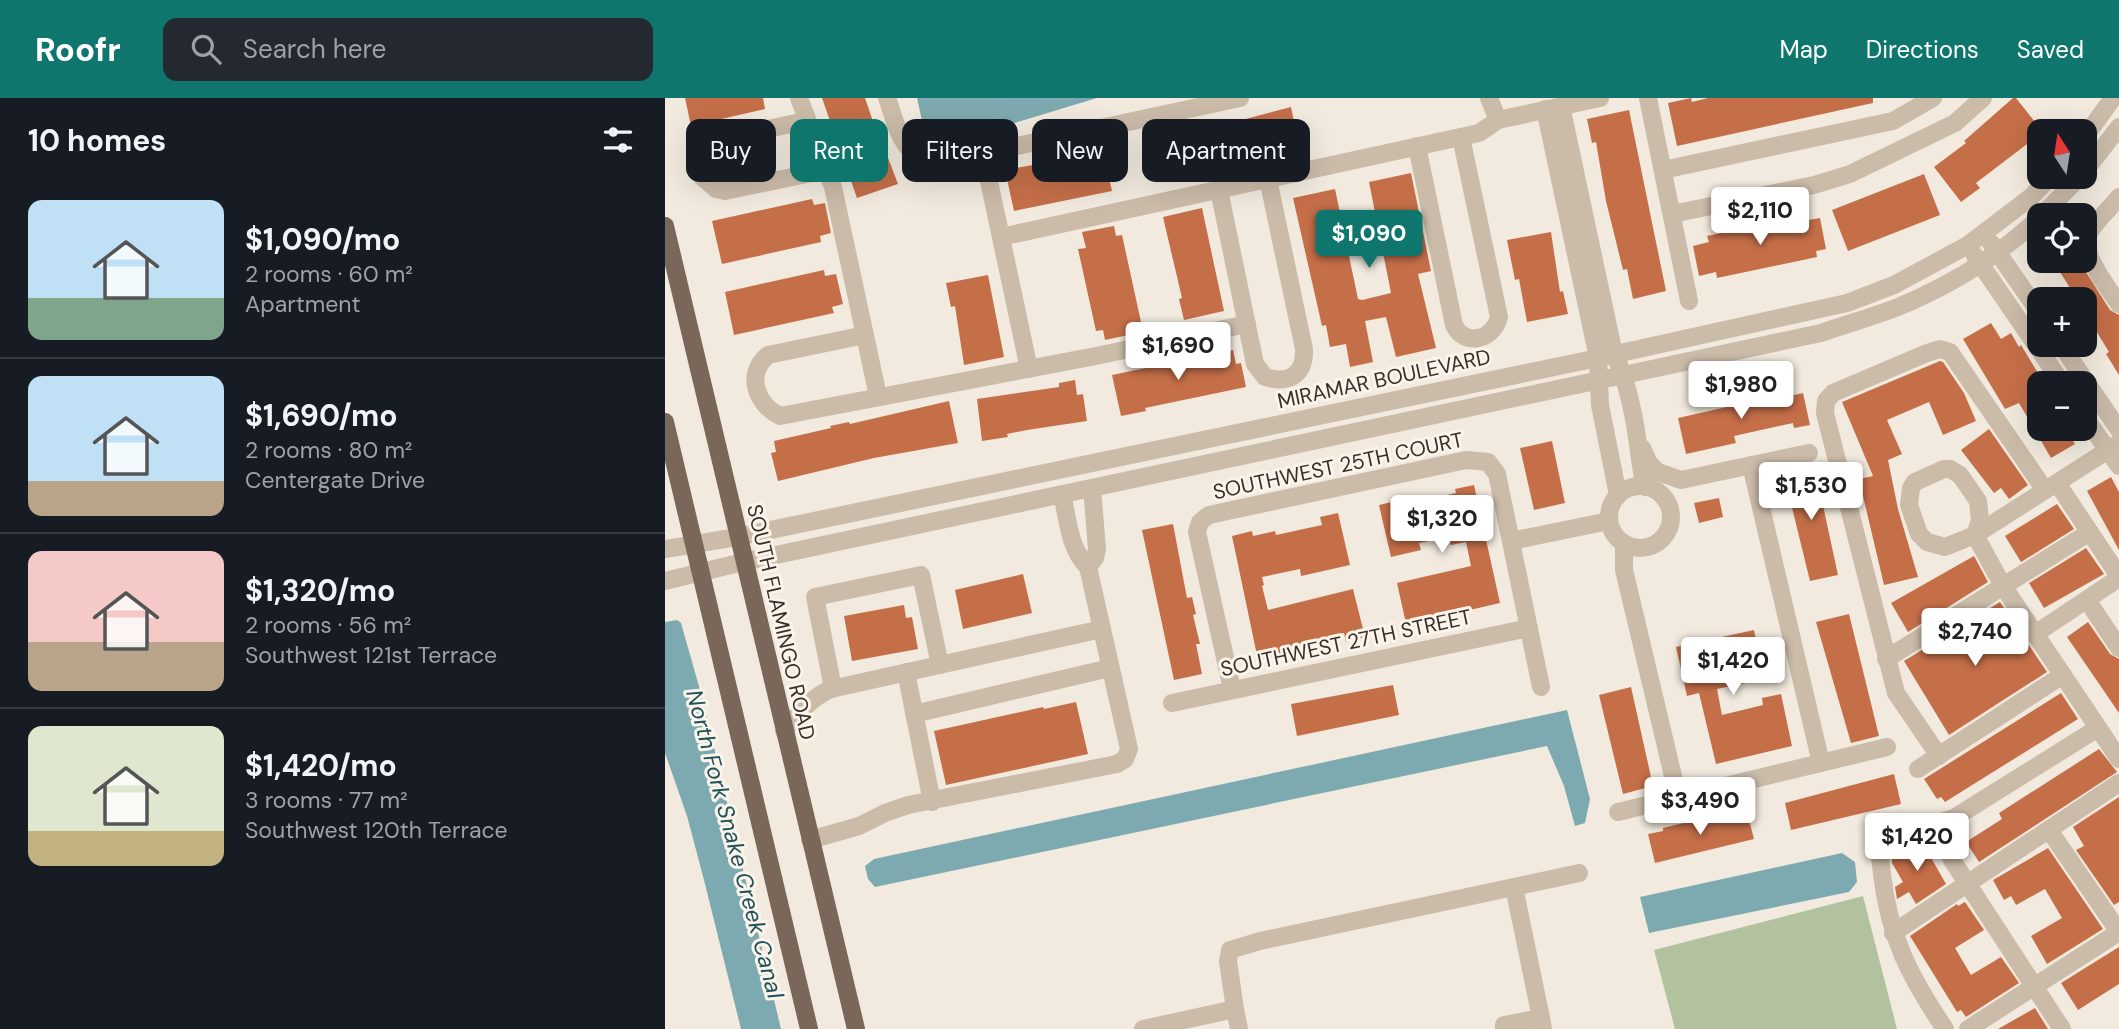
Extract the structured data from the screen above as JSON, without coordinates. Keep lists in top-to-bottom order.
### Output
{
  "streets": {
    "main road": ["SOUTH FLAMINGO ROAD"],
    "street": ["MIRAMAR BOULEVARD", "SOUTHWEST 25TH COURT", "SOUTHWEST 27TH STREET"]
  },
  "crossings": [
    ["MIRAMAR BOULEVARD", "SOUTH FLAMINGO ROAD"],
    ["SOUTHWEST 25TH COURT", "SOUTHWEST 27TH STREET"]
  ],
  "water": ["North Fork Snake Creek Canal"],
  "north": "top",
  "page": {
    "header": "Roofr",
    "search": "Search here",
    "nav": ["Map", "Directions", "Saved"],
    "heading": "10 homes",
    "map_buttons": ["+", "−"],
    "chip": [
      "Buy",
      "Rent",
      "Filters",
      "New",
      "Apartment"
    ],
    "list": [
      {
        "name": "$1,090/mo",
        "note": "2 rooms · 60 m² · Apartment"
      },
      {
        "name": "$1,690/mo",
        "note": "2 rooms · 80 m² · Centergate Drive"
      },
      {
        "name": "$1,320/mo",
        "note": "2 rooms · 56 m² · Southwest 121st Terrace"
      },
      {
        "name": "$1,420/mo",
        "note": "3 rooms · 77 m² · Southwest 120th Terrace"
      }
    ],
    "price": [
      "$2,110",
      "$1,090",
      "$1,690",
      "$1,980",
      "$1,530",
      "$1,320",
      "$2,740",
      "$1,420",
      "$3,490",
      "$1,420"
    ]
  }
}
